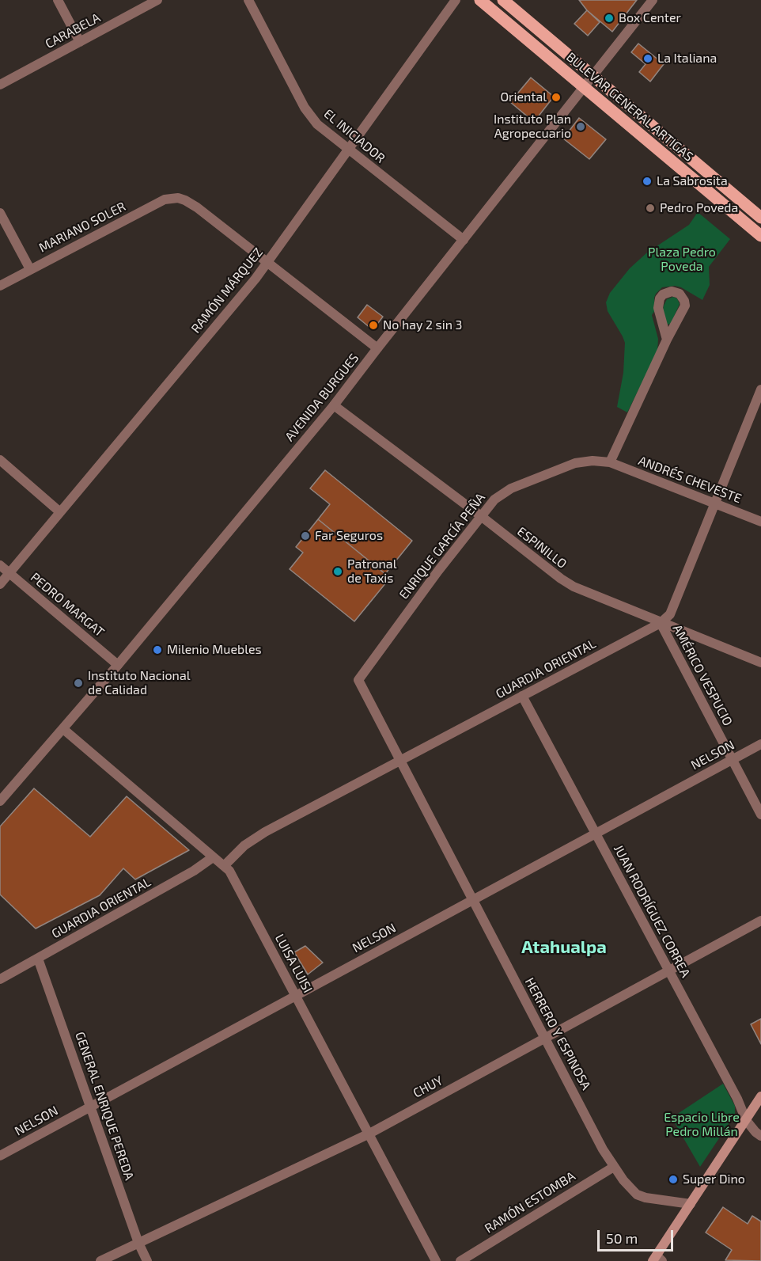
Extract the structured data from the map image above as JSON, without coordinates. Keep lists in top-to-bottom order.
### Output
{
  "streets": {
    "main road": ["BULEVAR GENERAL ARTIGAS"],
    "street": [
      "CARABELA",
      "EL INICIADOR",
      "MARIANO SOLER",
      "RAMÓN MÁRQUEZ",
      "AVENIDA BURGUES",
      "ANDRÉS CHEVESTE",
      "ENRIQUE GARCÍA PEÑA",
      "ESPINILLO",
      "PEDRO MARGAT",
      "GUARDIA ORIENTAL",
      "AMÉRICO VESPUCIO",
      "NELSON",
      "JUAN RODRÍGUEZ CORREA",
      "LUISA LUISI",
      "HERRERO Y ESPINOSA",
      "CHUY",
      "GENERAL ENRIQUE PEREDA",
      "RAMÓN ESTOMBA"
    ]
  },
  "crossings": [
    ["BULEVAR GENERAL ARTIGAS", "AVENIDA BURGUES"],
    ["EL INICIADOR", "RAMÓN MÁRQUEZ"],
    ["EL INICIADOR", "AVENIDA BURGUES"],
    ["MARIANO SOLER", "RAMÓN MÁRQUEZ"],
    ["RAMÓN MÁRQUEZ", "PEDRO MARGAT"],
    ["AVENIDA BURGUES", "ESPINILLO"],
    ["AVENIDA BURGUES", "PEDRO MARGAT"],
    ["AVENIDA BURGUES", "LUISA LUISI"],
    ["ANDRÉS CHEVESTE", "ENRIQUE GARCÍA PEÑA"],
    ["ANDRÉS CHEVESTE", "GUARDIA ORIENTAL"],
    ["ENRIQUE GARCÍA PEÑA", "ESPINILLO"],
    ["ENRIQUE GARCÍA PEÑA", "HERRERO Y ESPINOSA"],
    ["ESPINILLO", "GUARDIA ORIENTAL"],
    ["ESPINILLO", "AMÉRICO VESPUCIO"],
    ["GUARDIA ORIENTAL", "AMÉRICO VESPUCIO"],
    ["GUARDIA ORIENTAL", "JUAN RODRÍGUEZ CORREA"],
    ["GUARDIA ORIENTAL", "LUISA LUISI"],
    ["GUARDIA ORIENTAL", "HERRERO Y ESPINOSA"],
    ["GUARDIA ORIENTAL", "GENERAL ENRIQUE PEREDA"],
    ["AMÉRICO VESPUCIO", "NELSON"],
    ["NELSON", "JUAN RODRÍGUEZ CORREA"],
    ["NELSON", "LUISA LUISI"],
    ["NELSON", "HERRERO Y ESPINOSA"],
    ["NELSON", "GENERAL ENRIQUE PEREDA"],
    ["JUAN RODRÍGUEZ CORREA", "CHUY"],
    ["LUISA LUISI", "CHUY"],
    ["HERRERO Y ESPINOSA", "CHUY"],
    ["HERRERO Y ESPINOSA", "RAMÓN ESTOMBA"],
    ["CHUY", "GENERAL ENRIQUE PEREDA"]
  ],
  "districts": ["Atahualpa"],
  "parks": ["Plaza Pedro Poveda", "Espacio Libre Pedro Millán"],
  "places": [
    "Box Center",
    "La Italiana",
    "Oriental",
    "Instituto Plan Agropecuario",
    "La Sabrosita",
    "Pedro Poveda",
    "No hay 2 sin 3",
    "Far Seguros",
    "Patronal de Taxis",
    "Milenio Muebles",
    "Instituto Nacional de Calidad",
    "Super Dino"
  ],
  "scale_bar": "50 m"
}
